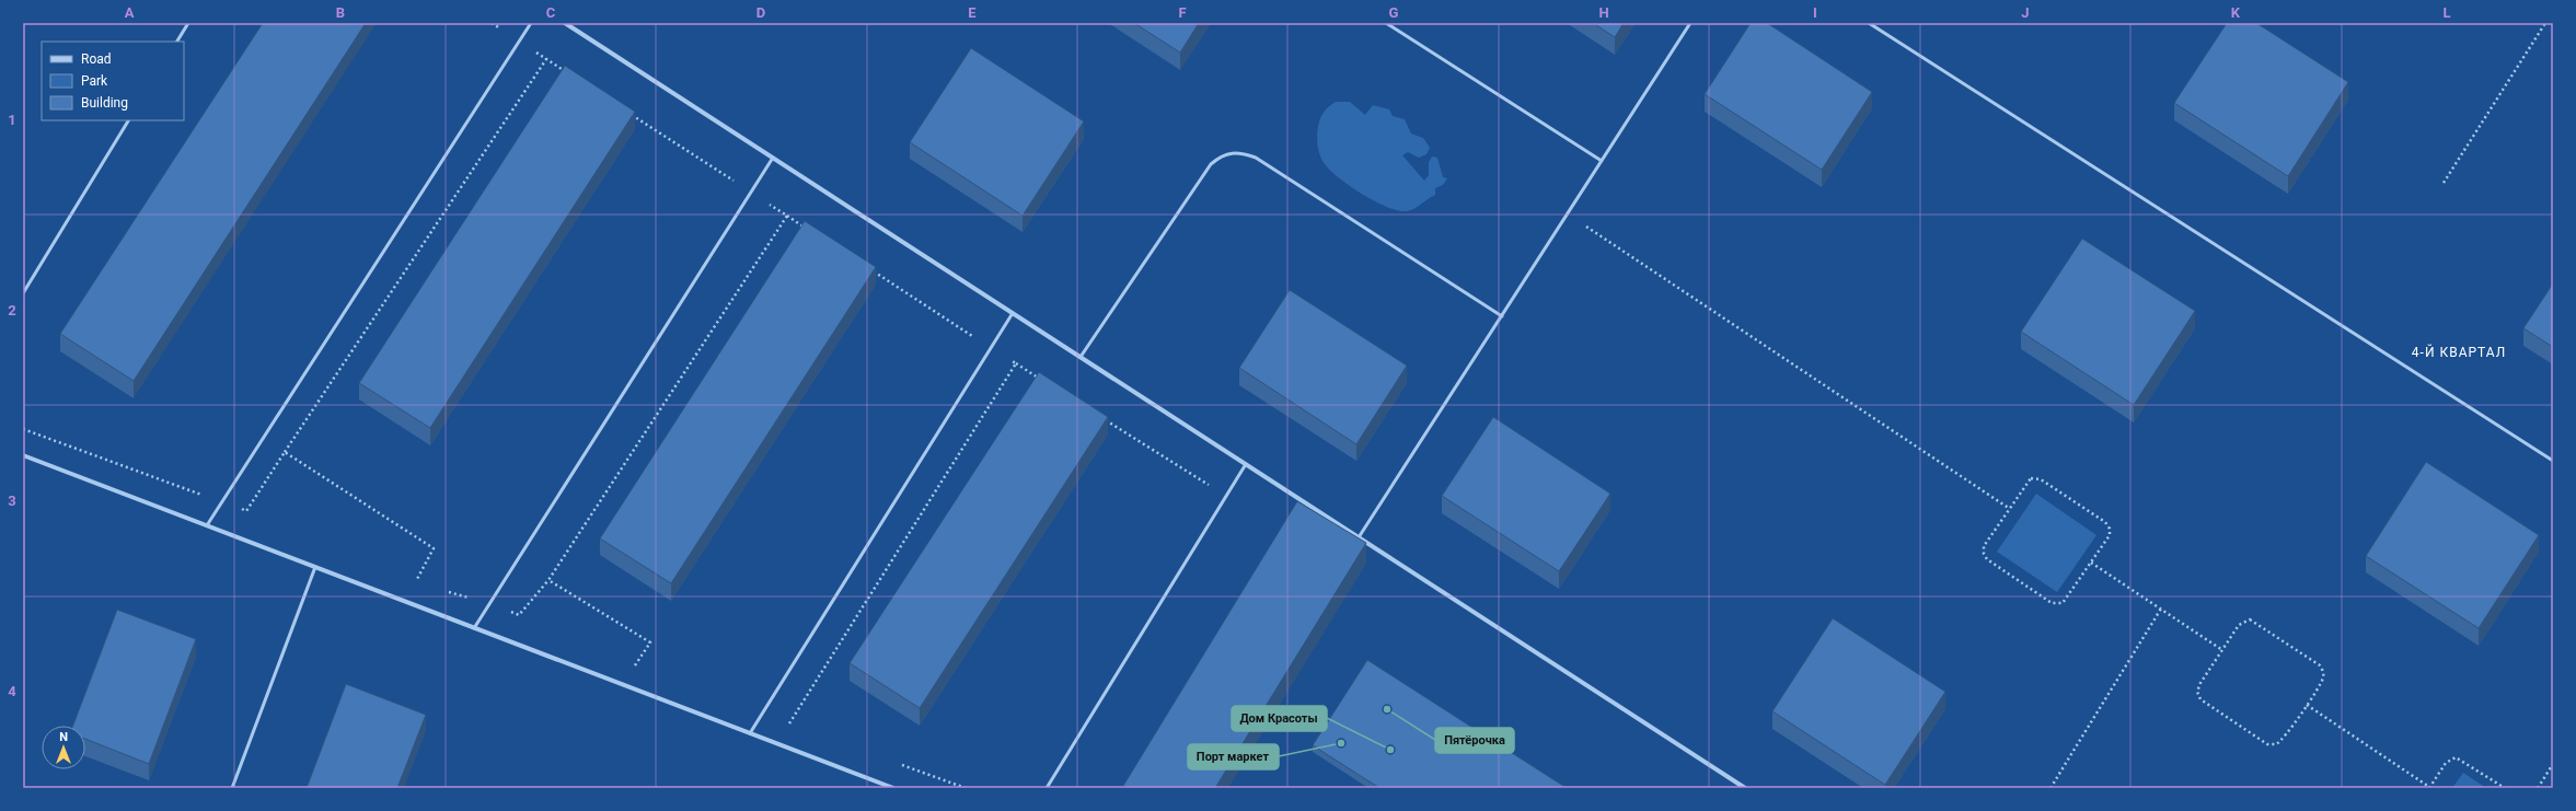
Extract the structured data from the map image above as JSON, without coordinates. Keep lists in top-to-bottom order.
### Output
{
  "districts": ["4-Й КВАРТАЛ"],
  "places": ["Пятёрочка", "Порт маркет", "Дом Красоты"],
  "legend": ["Road", "Park", "Building"],
  "north": "top",
  "grid": {
    "columns": [
      "A",
      "B",
      "C",
      "D",
      "E",
      "F",
      "G",
      "H",
      "I",
      "J",
      "K",
      "L"
    ],
    "rows": [
      "1",
      "2",
      "3",
      "4"
    ]
  }
}
